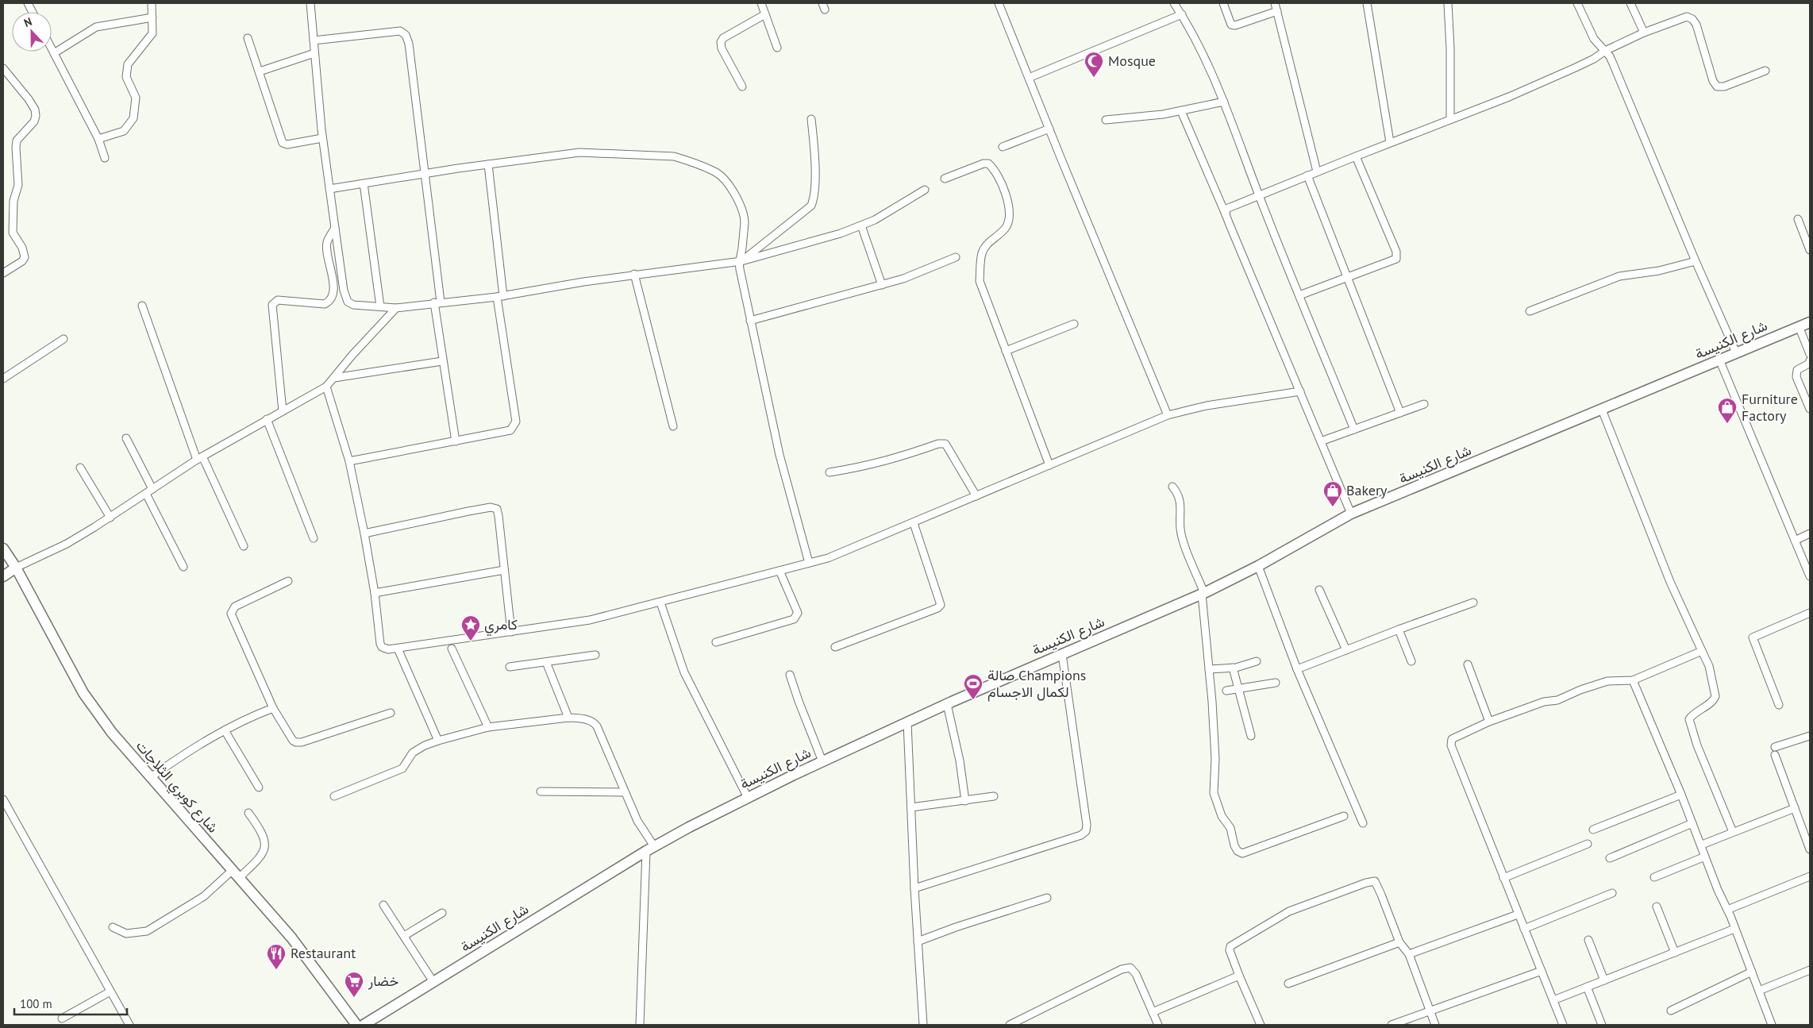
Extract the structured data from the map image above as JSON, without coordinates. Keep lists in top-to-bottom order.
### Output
{
  "streets": {
    "main road": ["شارع الكنيسة", "شارع كوبري الثلاجات"]
  },
  "places": {
    "mosque": ["Mosque"],
    "shop": ["Furniture Factory", "Bakery"],
    "place": ["كامري"],
    "sports": ["صالة Champions لكمال الاجسام"],
    "restaurant": ["Restaurant"],
    "supermarket": ["خضار"]
  },
  "scale_bar": "100 m",
  "north": "top"
}
